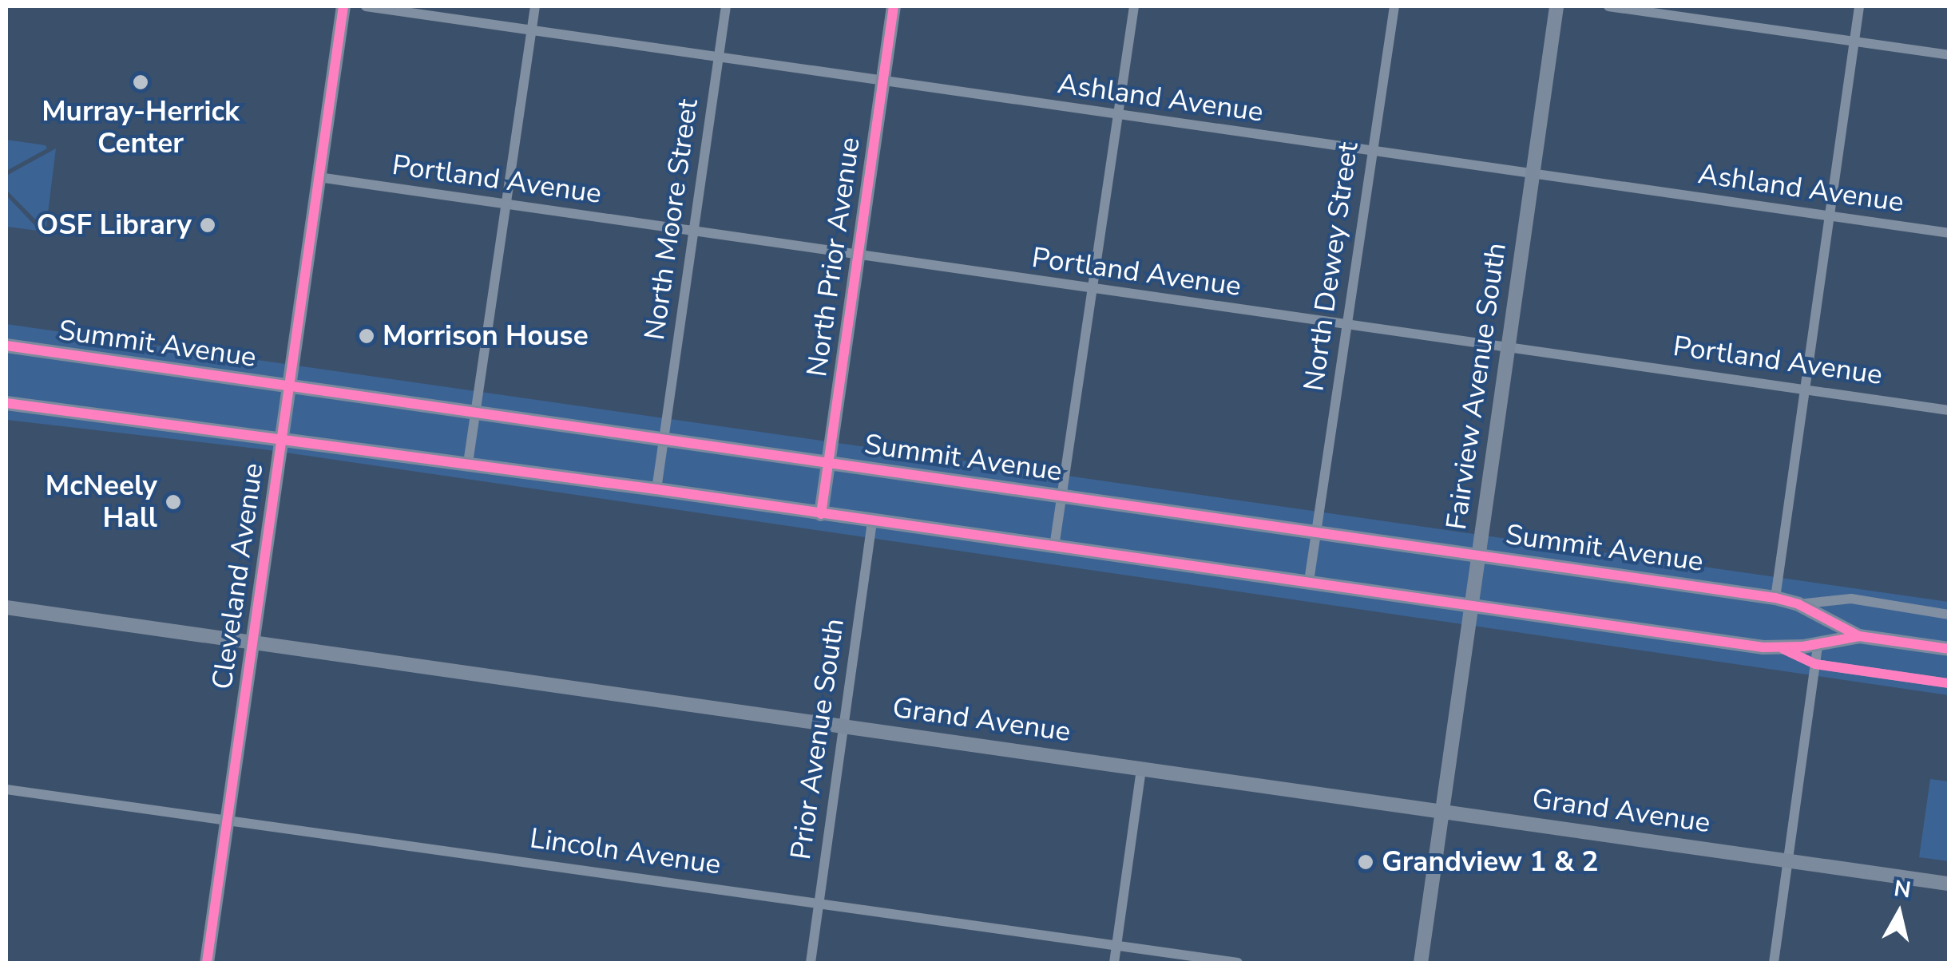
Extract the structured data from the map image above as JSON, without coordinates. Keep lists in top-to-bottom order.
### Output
{
  "streets": {
    "street": [
      "Ashland Avenue",
      "Portland Avenue",
      "North Moore Street",
      "North Prior Avenue",
      "North Dewey Street",
      "Summit Avenue",
      "Fairview Avenue South",
      "Cleveland Avenue",
      "Grand Avenue",
      "Prior Avenue South",
      "Lincoln Avenue"
    ]
  },
  "crossings": [
    ["Ashland Avenue", "North Moore Street"],
    ["Ashland Avenue", "North Prior Avenue"],
    ["Ashland Avenue", "North Dewey Street"],
    ["Ashland Avenue", "Fairview Avenue South"],
    ["Portland Avenue", "North Moore Street"],
    ["Portland Avenue", "North Prior Avenue"],
    ["Portland Avenue", "North Dewey Street"],
    ["Portland Avenue", "Fairview Avenue South"],
    ["Portland Avenue", "Cleveland Avenue"],
    ["North Moore Street", "Summit Avenue"],
    ["North Prior Avenue", "Summit Avenue"],
    ["North Dewey Street", "Summit Avenue"],
    ["Summit Avenue", "Fairview Avenue South"],
    ["Summit Avenue", "Cleveland Avenue"],
    ["Summit Avenue", "Prior Avenue South"],
    ["Fairview Avenue South", "Grand Avenue"],
    ["Cleveland Avenue", "Grand Avenue"],
    ["Cleveland Avenue", "Lincoln Avenue"],
    ["Grand Avenue", "Prior Avenue South"],
    ["Prior Avenue South", "Lincoln Avenue"]
  ],
  "places": [
    "Murray-Herrick Center",
    "OSF Library",
    "Morrison House",
    "McNeely Hall",
    "Grandview 1 & 2"
  ],
  "north": "top"
}
